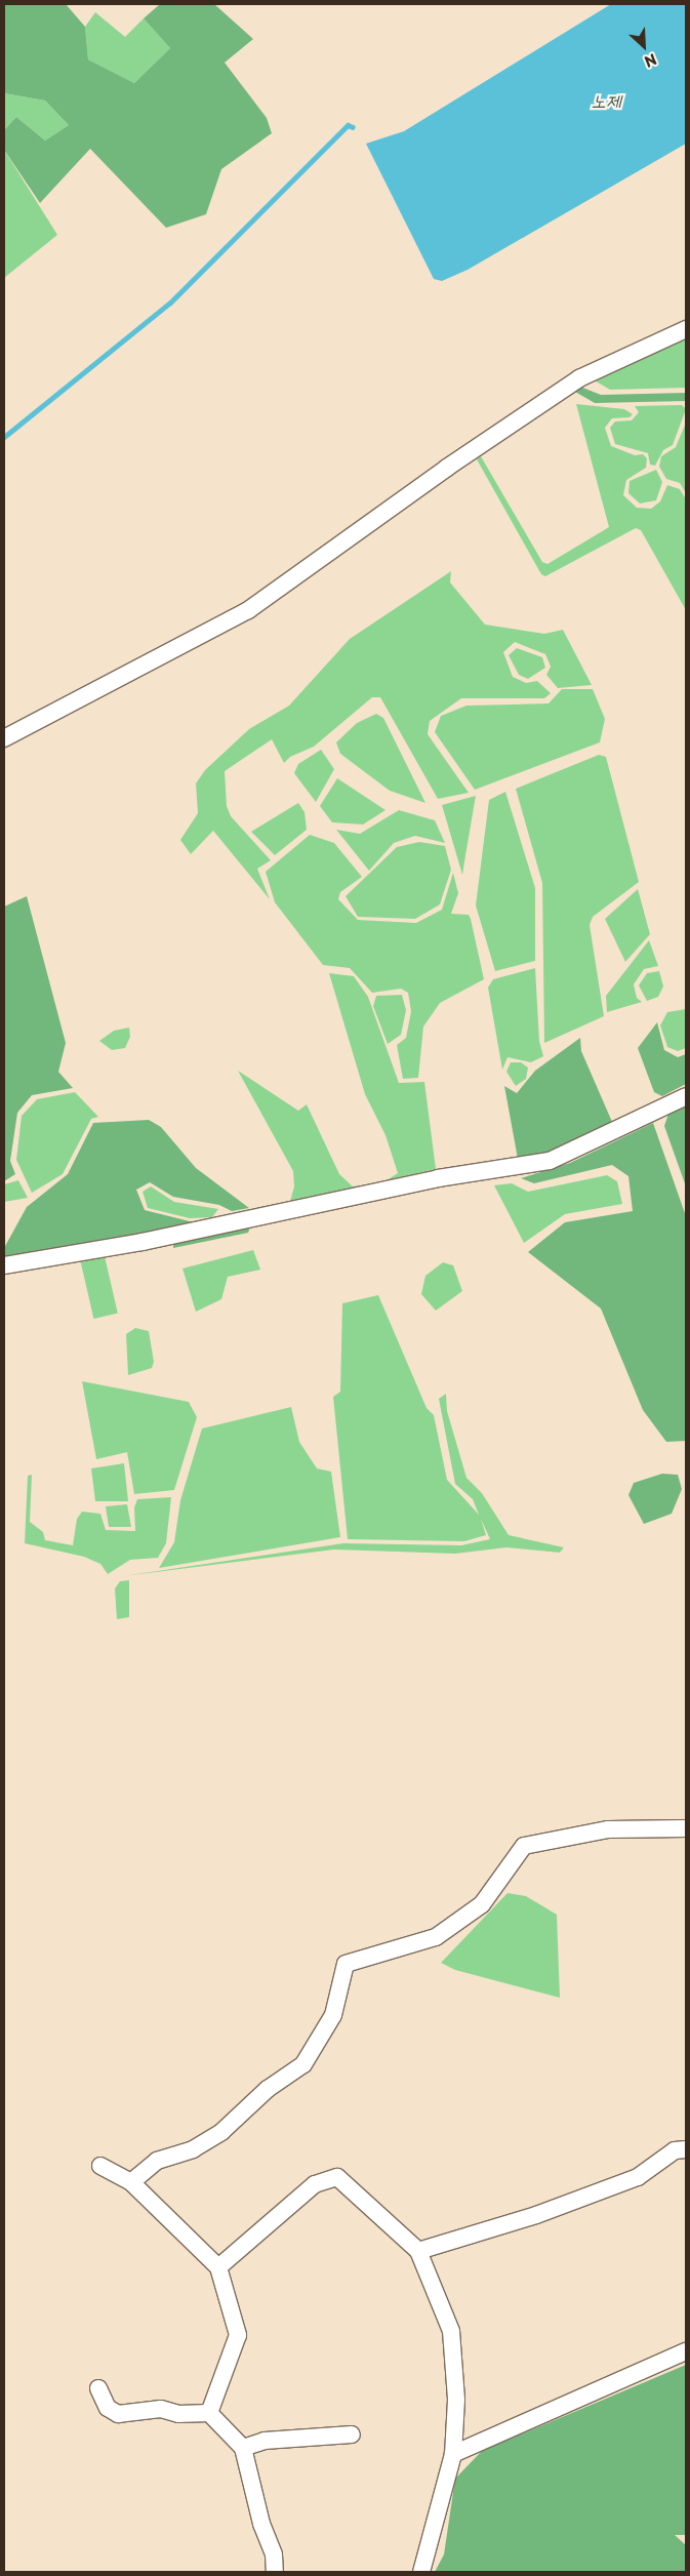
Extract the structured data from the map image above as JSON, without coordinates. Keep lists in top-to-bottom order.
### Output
{
  "water": ["노제"],
  "north": "bottom right"
}
